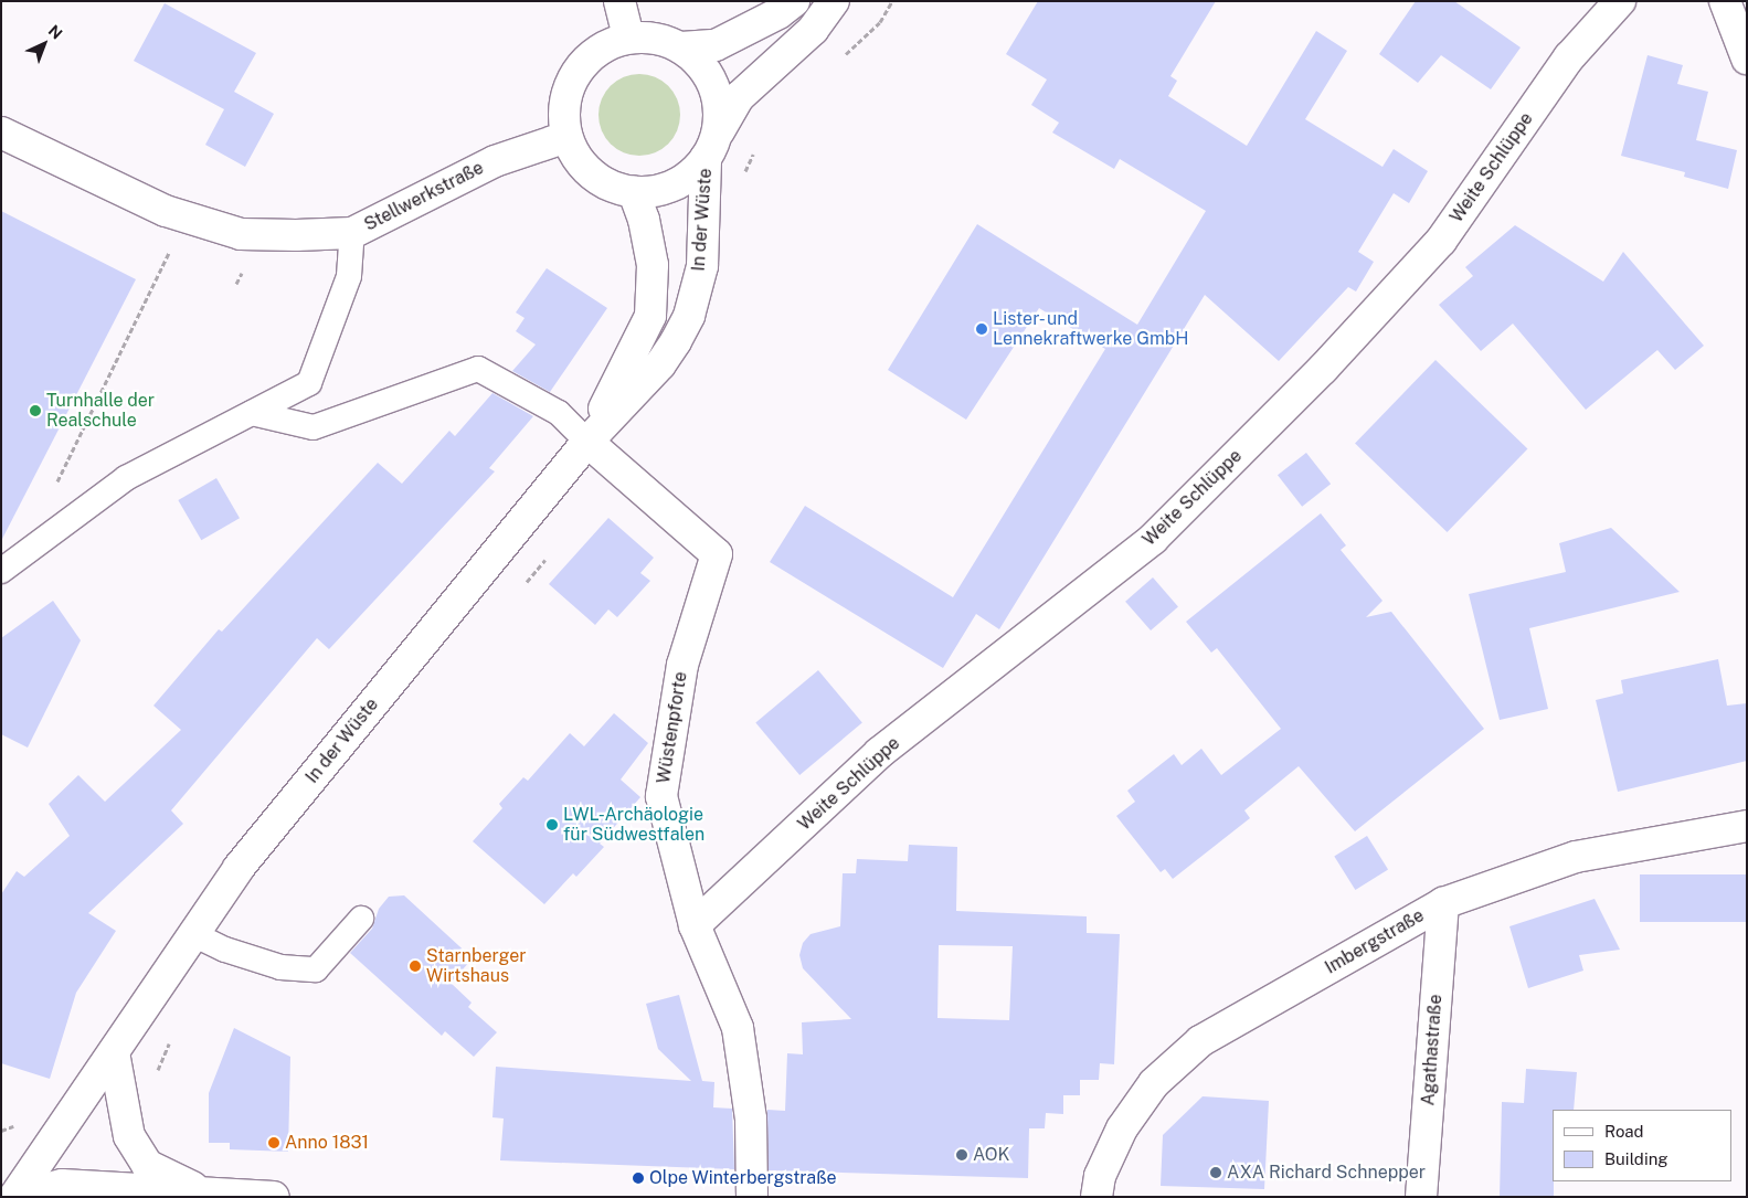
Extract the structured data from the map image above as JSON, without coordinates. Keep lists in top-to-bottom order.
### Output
{
  "streets": {
    "street": [
      "Weite Schlüppe",
      "Stellwerkstraße",
      "In der Wüste",
      "Wüstenpforte",
      "Imbergstraße",
      "Agathastraße"
    ]
  },
  "crossings": [
    ["Weite Schlüppe", "Wüstenpforte"],
    ["Stellwerkstraße", "In der Wüste"],
    ["In der Wüste", "Wüstenpforte"],
    ["Imbergstraße", "Agathastraße"]
  ],
  "places": [
    "Lister- und Lennekraftwerke GmbH",
    "Turnhalle der Realschule",
    "LWL-Archäologie für Südwestfalen",
    "Starnberger Wirtshaus",
    "Anno 1831",
    "AOK",
    "AXA Richard Schnepper",
    "Olpe Winterbergstraße"
  ],
  "legend": ["Road", "Building"],
  "north": "top right"
}
